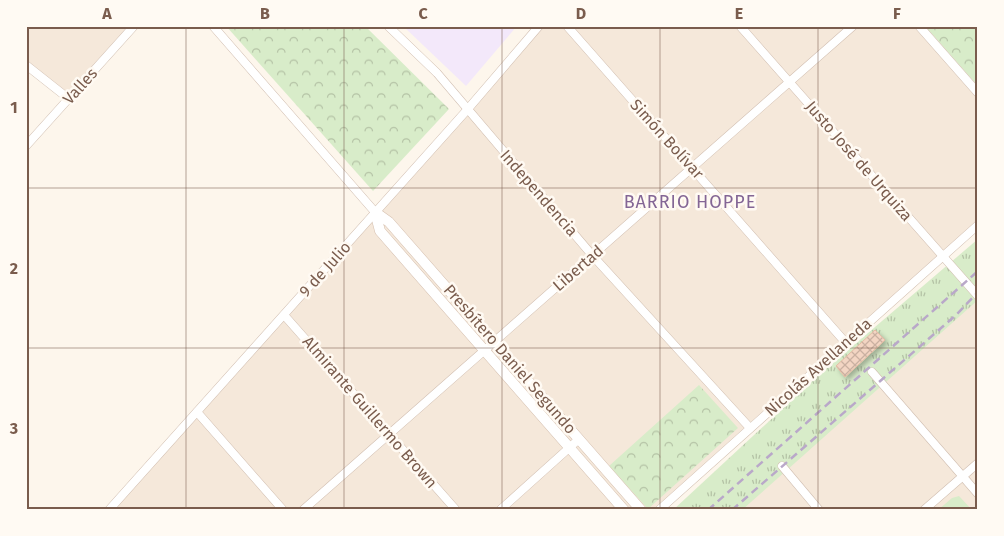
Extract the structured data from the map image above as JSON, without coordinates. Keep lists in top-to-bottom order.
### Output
{
  "streets": {
    "main road": ["Presbítero Daniel Segundo"],
    "street": [
      "Valles",
      "Simón Bolívar",
      "Justo José de Urquiza",
      "Independencia",
      "Libertad",
      "9 de Julio",
      "Nicolás Avellaneda",
      "Almirante Guillermo Brown"
    ]
  },
  "crossings": [
    ["Simón Bolívar", "Libertad"],
    ["Simón Bolívar", "Nicolás Avellaneda"],
    ["Justo José de Urquiza", "Libertad"],
    ["Justo José de Urquiza", "Nicolás Avellaneda"],
    ["Independencia", "Libertad"],
    ["Independencia", "9 de Julio"],
    ["Independencia", "Nicolás Avellaneda"],
    ["Libertad", "Presbítero Daniel Segundo"],
    ["Libertad", "Almirante Guillermo Brown"],
    ["9 de Julio", "Presbítero Daniel Segundo"],
    ["9 de Julio", "Almirante Guillermo Brown"]
  ],
  "districts": ["BARRIO HOPPE"],
  "grid": {
    "columns": [
      "A",
      "B",
      "C",
      "D",
      "E",
      "F"
    ],
    "rows": ["1", "2", "3"]
  }
}
